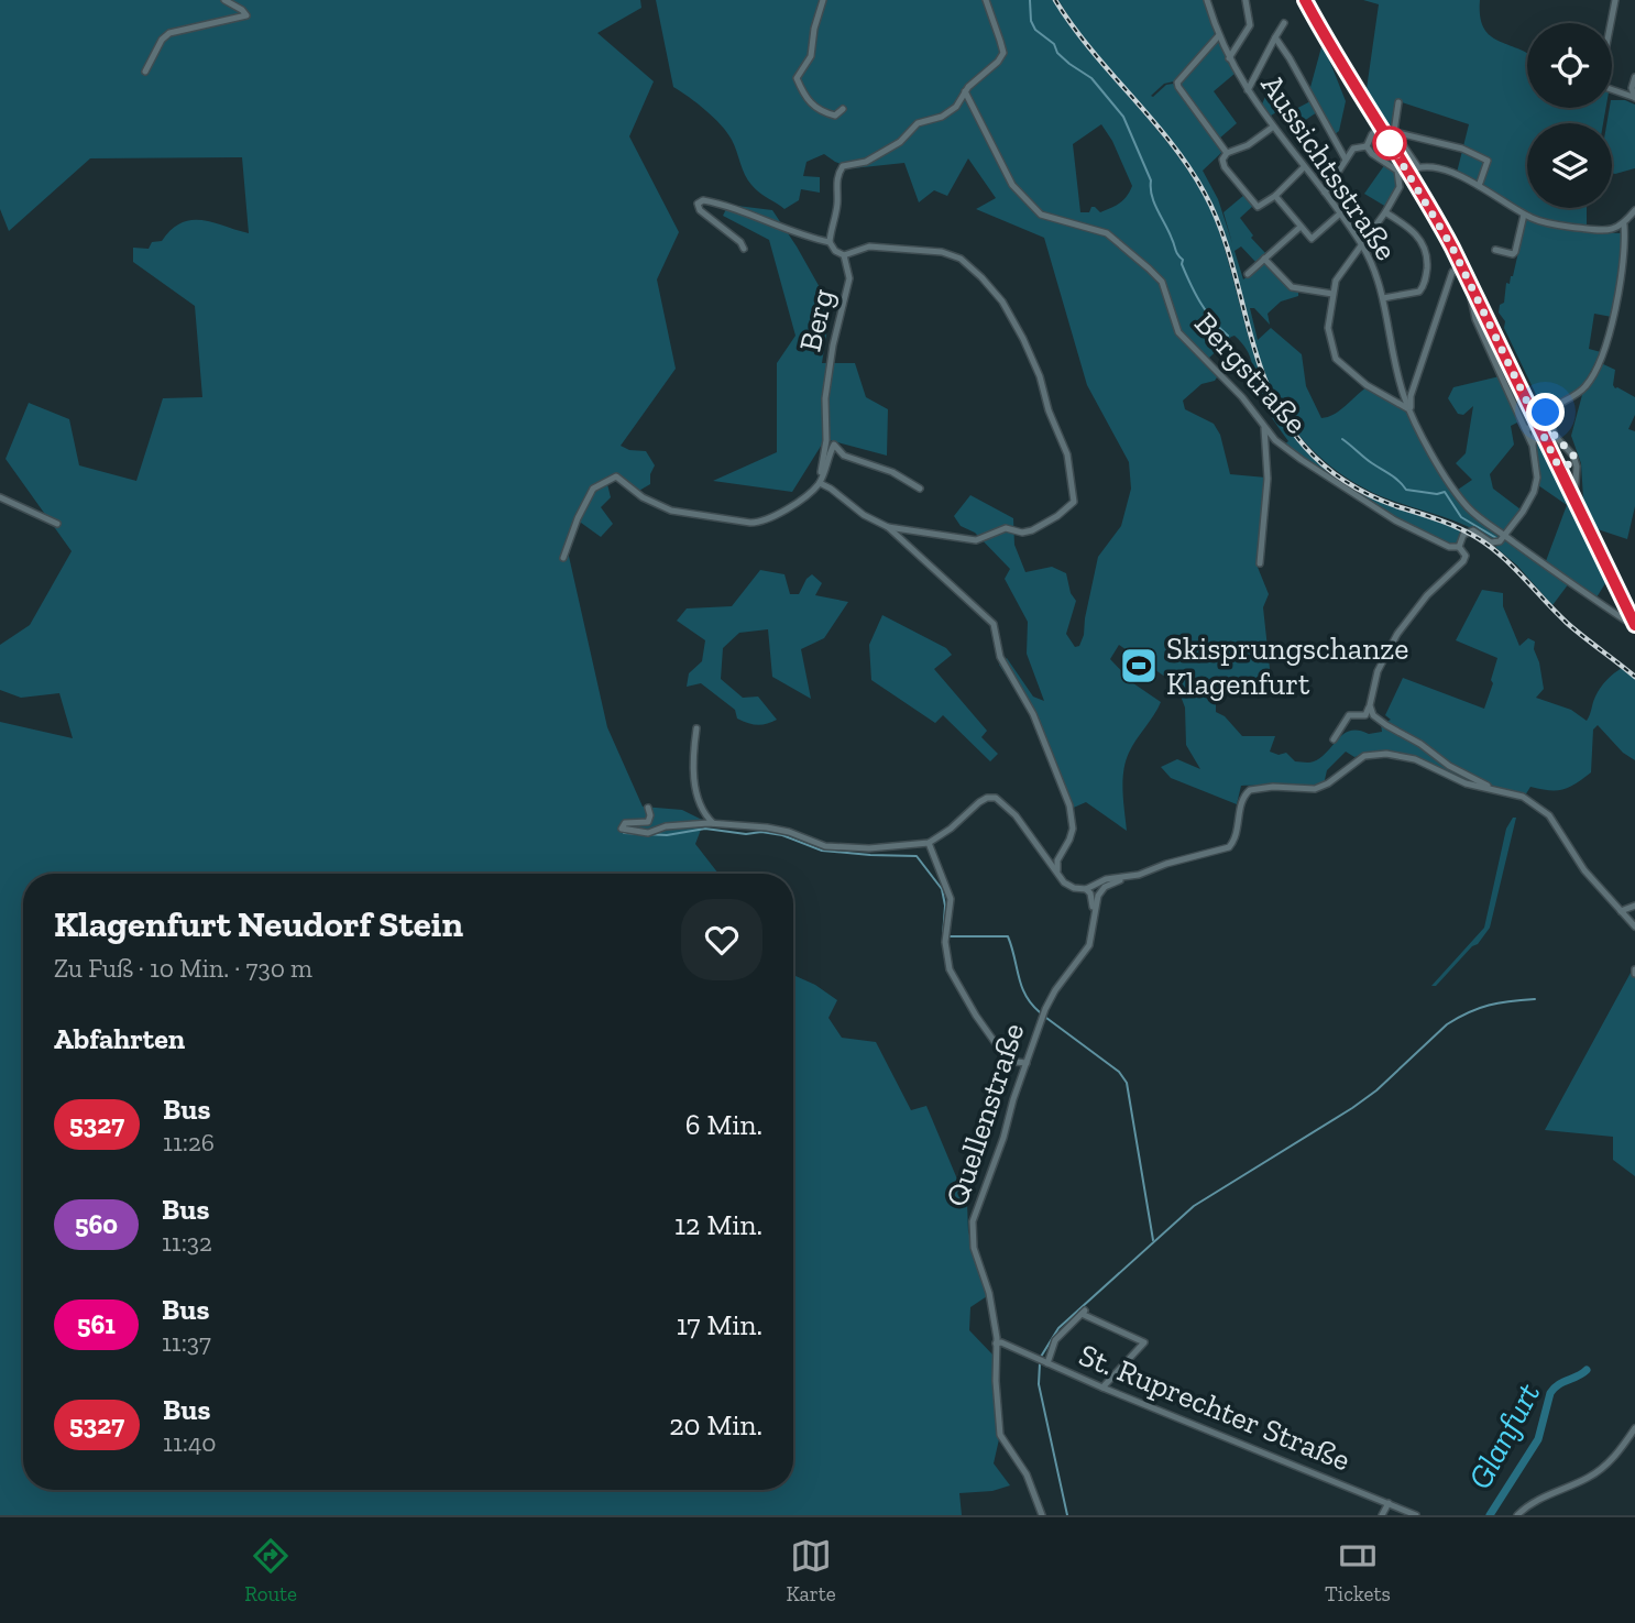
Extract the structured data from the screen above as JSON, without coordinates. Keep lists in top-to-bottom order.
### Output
{
  "streets": {
    "street": [
      "Aussichtsstraße",
      "Berg",
      "Bergstraße",
      "Quellenstraße",
      "St. Ruprechter Straße"
    ]
  },
  "crossings": [
    ["Quellenstraße", "St. Ruprechter Straße"]
  ],
  "water": ["Glanfurt"],
  "places": {
    "sports": ["Skisprungschanze Klagenfurt"]
  },
  "lines": ["bus line 5327"],
  "page": {
    "heading": [
      ["Klagenfurt Neudorf Stein", "Zu Fuß · 10 Min. · 730 m"],
      "Abfahrten"
    ],
    "list": [
      {
        "mark": "5327",
        "name": "Bus",
        "note": "11:26",
        "value": "6 Min."
      },
      {
        "mark": "560",
        "name": "Bus",
        "note": "11:32",
        "value": "12 Min."
      },
      {
        "mark": "561",
        "name": "Bus",
        "note": "11:37",
        "value": "17 Min."
      },
      {
        "mark": "5327",
        "name": "Bus",
        "note": "11:40",
        "value": "20 Min."
      }
    ],
    "tabs": ["Route", "Karte", "Tickets"]
  }
}
